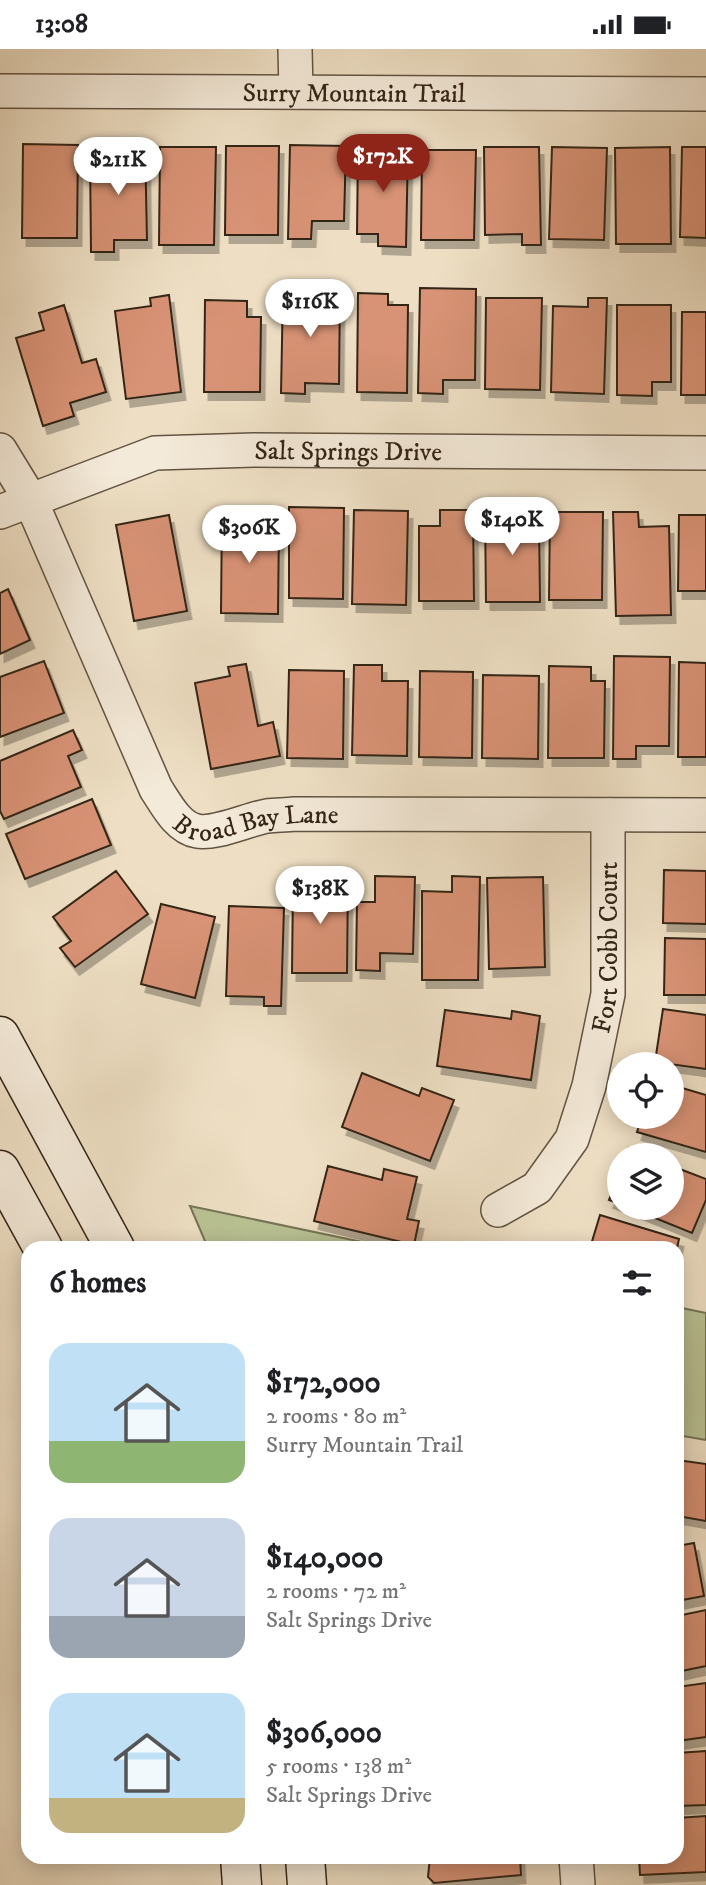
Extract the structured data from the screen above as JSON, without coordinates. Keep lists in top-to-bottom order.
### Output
{
  "streets": {
    "street": [
      "Surry Mountain Trail",
      "Salt Springs Drive",
      "Broad Bay Lane",
      "Fort Cobb Court"
    ]
  },
  "crossings": [
    ["Salt Springs Drive", "Broad Bay Lane"],
    ["Broad Bay Lane", "Fort Cobb Court"]
  ],
  "page": {
    "status": "13:08",
    "price": [
      "$172K",
      "$211K",
      "$116K",
      "$140K",
      "$306K",
      "$138K"
    ],
    "heading": "6 homes",
    "list": [
      {
        "name": "$172,000",
        "note": "2 rooms · 80 m² · Surry Mountain Trail"
      },
      {
        "name": "$140,000",
        "note": "2 rooms · 72 m² · Salt Springs Drive"
      },
      {
        "name": "$306,000",
        "note": "5 rooms · 138 m² · Salt Springs Drive"
      }
    ]
  }
}
